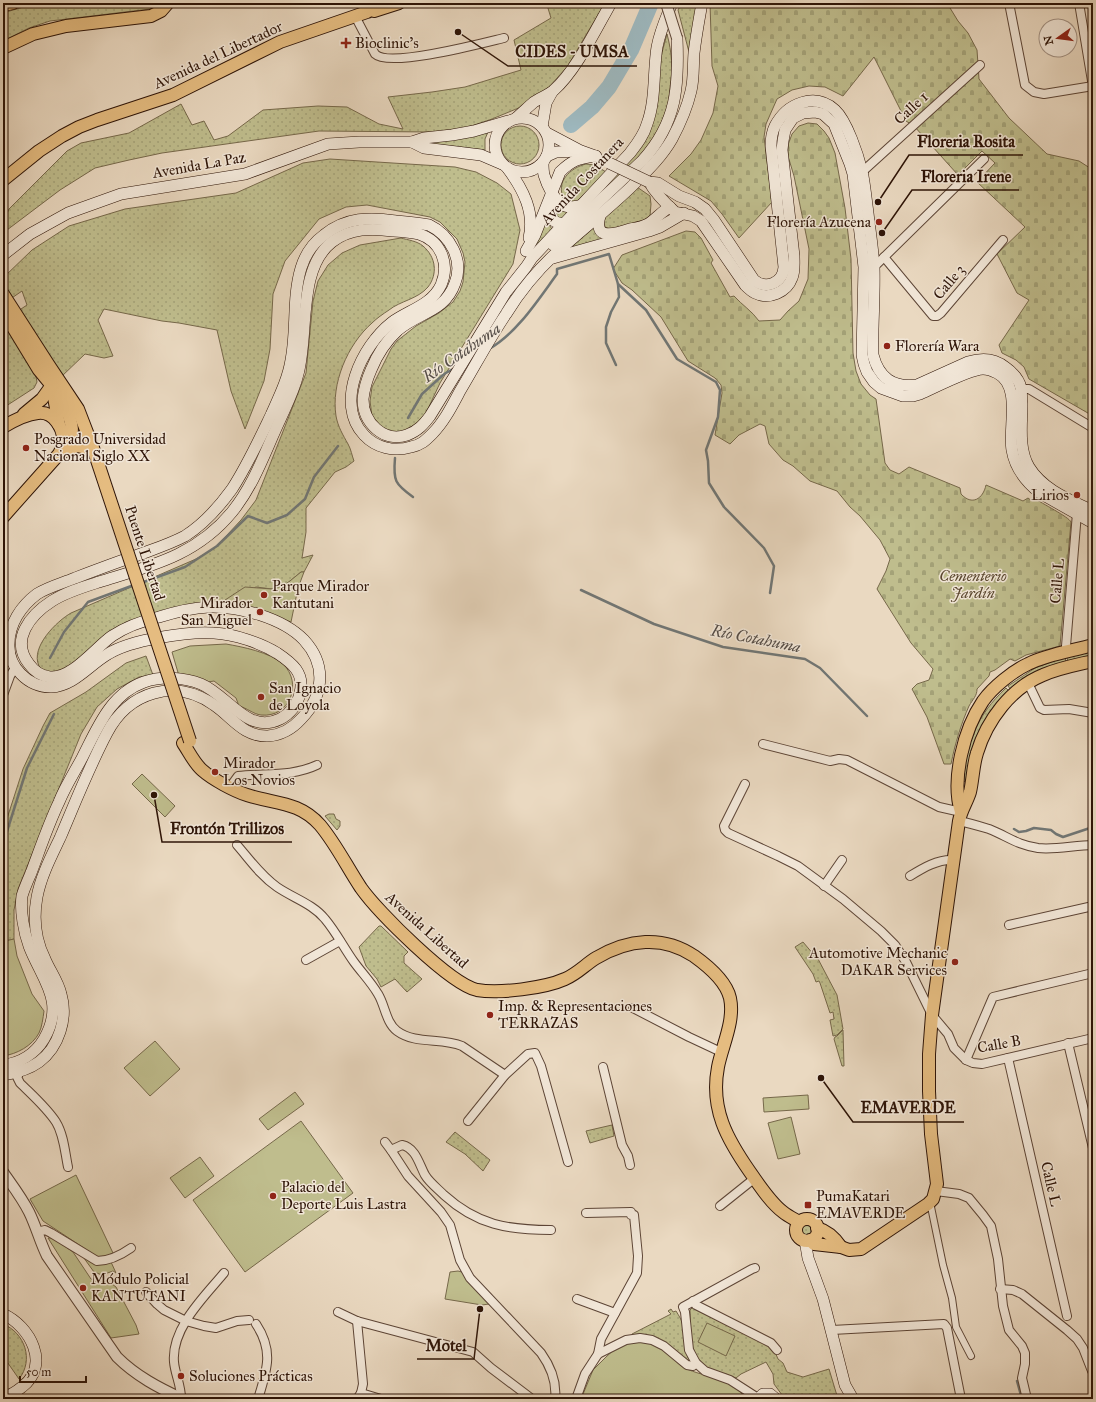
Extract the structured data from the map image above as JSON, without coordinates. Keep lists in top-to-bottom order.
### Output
{
  "streets": {
    "main road": [
      "Avenida del Libertador",
      "Avenida La Paz",
      "Avenida Costanera",
      "Puente Libertad",
      "Avenida Libertad"
    ],
    "street": [
      "Calle 1",
      "Calle 3",
      "Calle L",
      "Calle B"
    ]
  },
  "crossings": [
    ["Puente Libertad", "Avenida Libertad"],
    ["Calle L", "Calle B"]
  ],
  "water": ["Río Cotahuma"],
  "parks": ["Cementerio Jardín"],
  "places": {
    "other": [
      "CIDES - UMSA",
      "Floreria Rosita",
      "Florería Azucena",
      "Floreria Irene",
      "Florería Wara",
      "Posgrado Universidad Nacional Siglo XX",
      "Lirios",
      "Parque Mirador Kantutani",
      "Mirador San Miguel",
      "San Ignacio de Loyola",
      "Mirador Los Novios",
      "Frontón Trillizos",
      "Automotive Mechanic DAKAR Services",
      "Imp. & Representaciones TERRAZAS",
      "EMAVERDE",
      "Palacio del Deporte Luis Lastra",
      "Módulo Policial KANTUTANI",
      "Motel",
      "Soluciones Prácticas"
    ],
    "health": ["Bioclinic's"],
    "transit": ["PumaKatari EMAVERDE"]
  },
  "scale_bar": "50 m",
  "north": "left"
}
